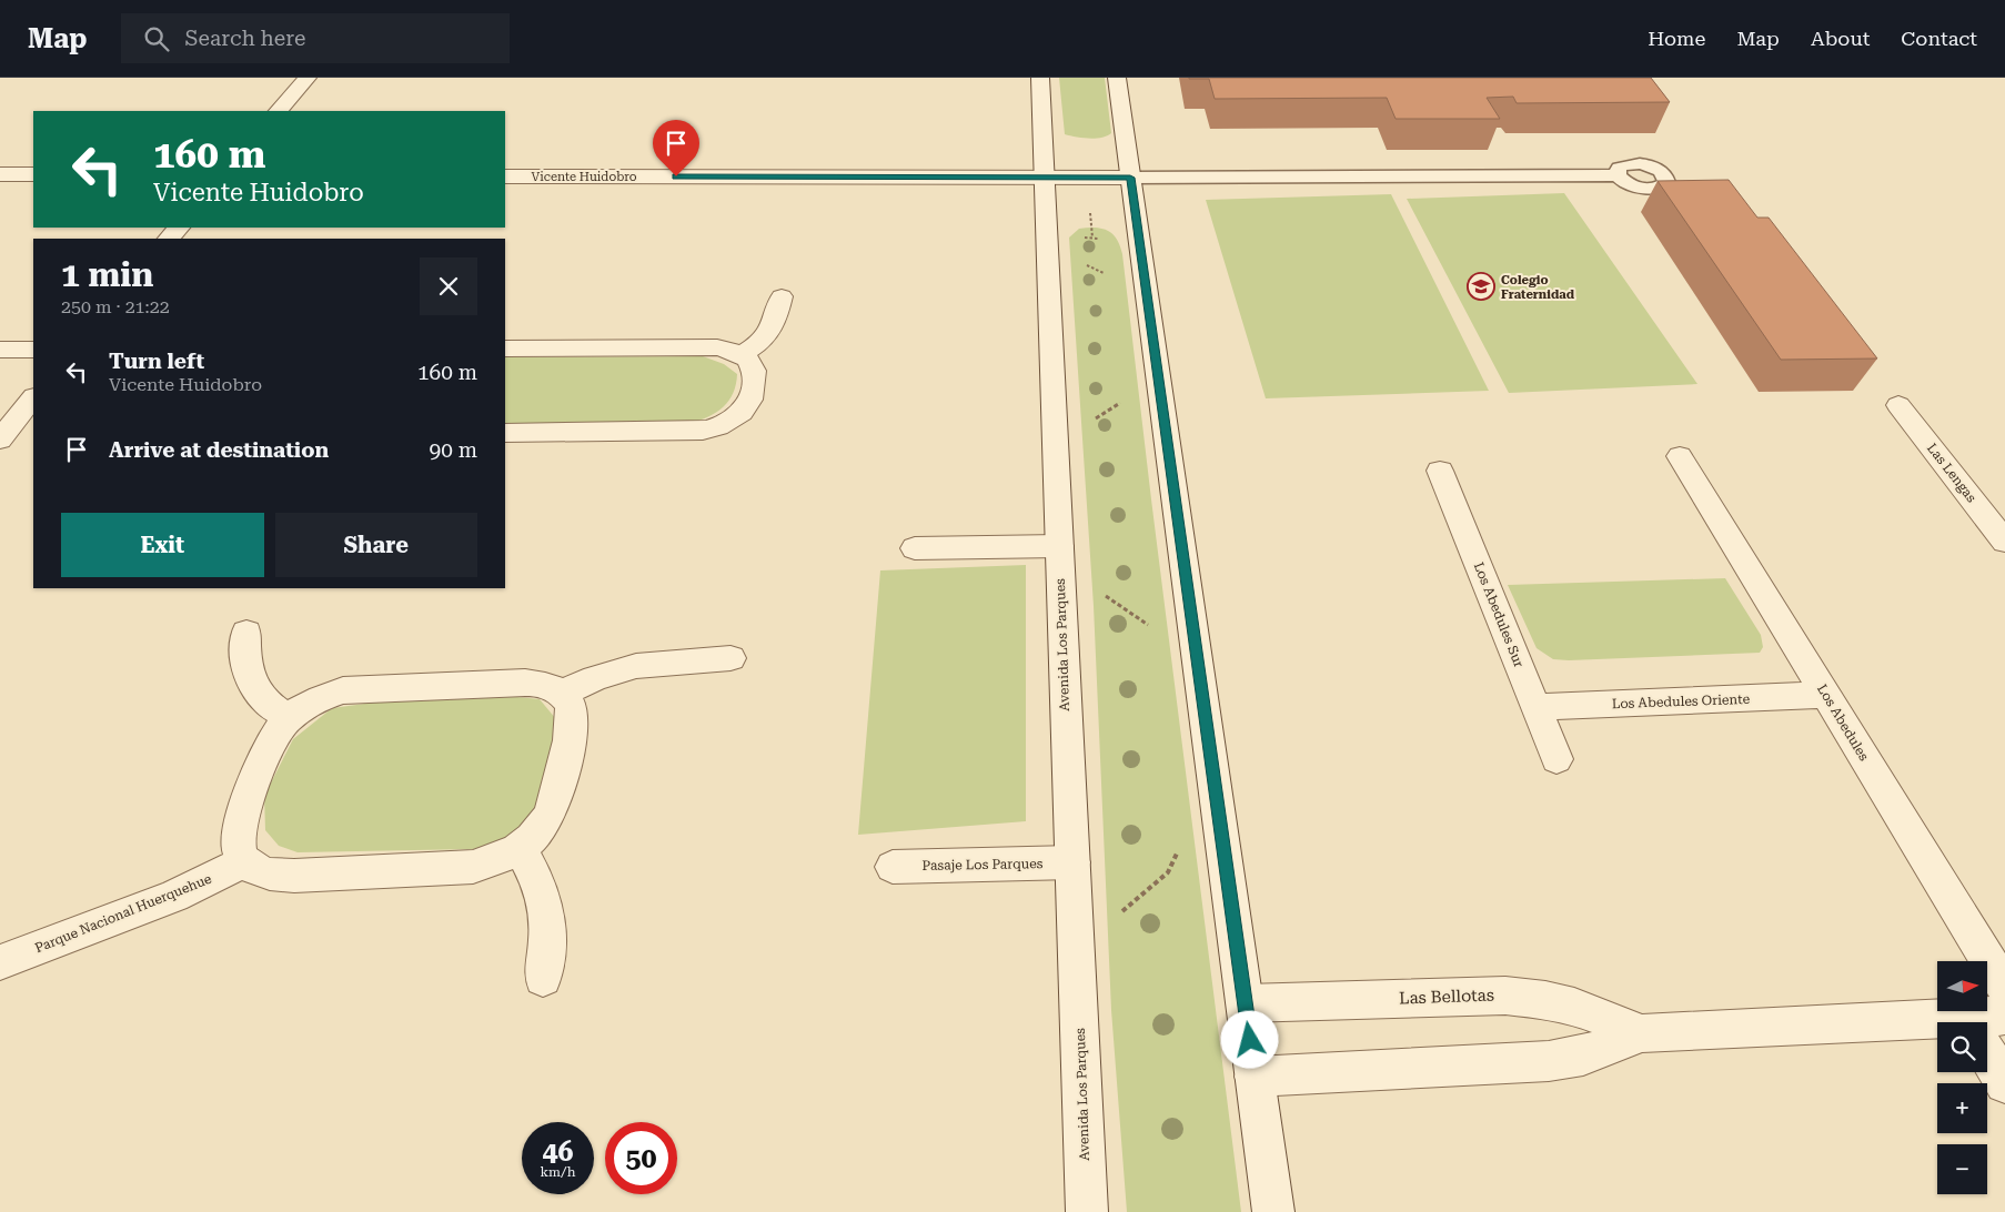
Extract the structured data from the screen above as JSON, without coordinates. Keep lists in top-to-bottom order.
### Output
{
  "streets": {
    "street": [
      "Vicente Huidobro",
      "Las Lengas",
      "Los Abedules Sur",
      "Avenida Los Parques",
      "Los Abedules Oriente",
      "Los Abedules",
      "Pasaje Los Parques",
      "Parque Nacional Huerquehue",
      "Las Bellotas"
    ]
  },
  "crossings": [
    ["Vicente Huidobro", "Avenida Los Parques"],
    ["Los Abedules Sur", "Los Abedules Oriente"],
    ["Avenida Los Parques", "Pasaje Los Parques"],
    ["Los Abedules Oriente", "Los Abedules"]
  ],
  "places": {
    "school or university": ["Colegio Fraternidad"]
  },
  "north": "right",
  "page": {
    "header": "Map",
    "search": "Search here",
    "nav": [
      "Home",
      "Map",
      "About",
      "Contact"
    ],
    "turn": ["160 m", "Vicente Huidobro"],
    "heading": ["1 min", "250 m · 21:22"],
    "list": [
      {
        "name": "Turn left",
        "note": "Vicente Huidobro",
        "value": "160 m"
      },
      {
        "name": "Arrive at destination",
        "value": "90 m"
      }
    ],
    "buttons": ["Exit", "Share"],
    "map_buttons": ["+", "−"],
    "speed": "46 km/h",
    "limit": "50"
  }
}
